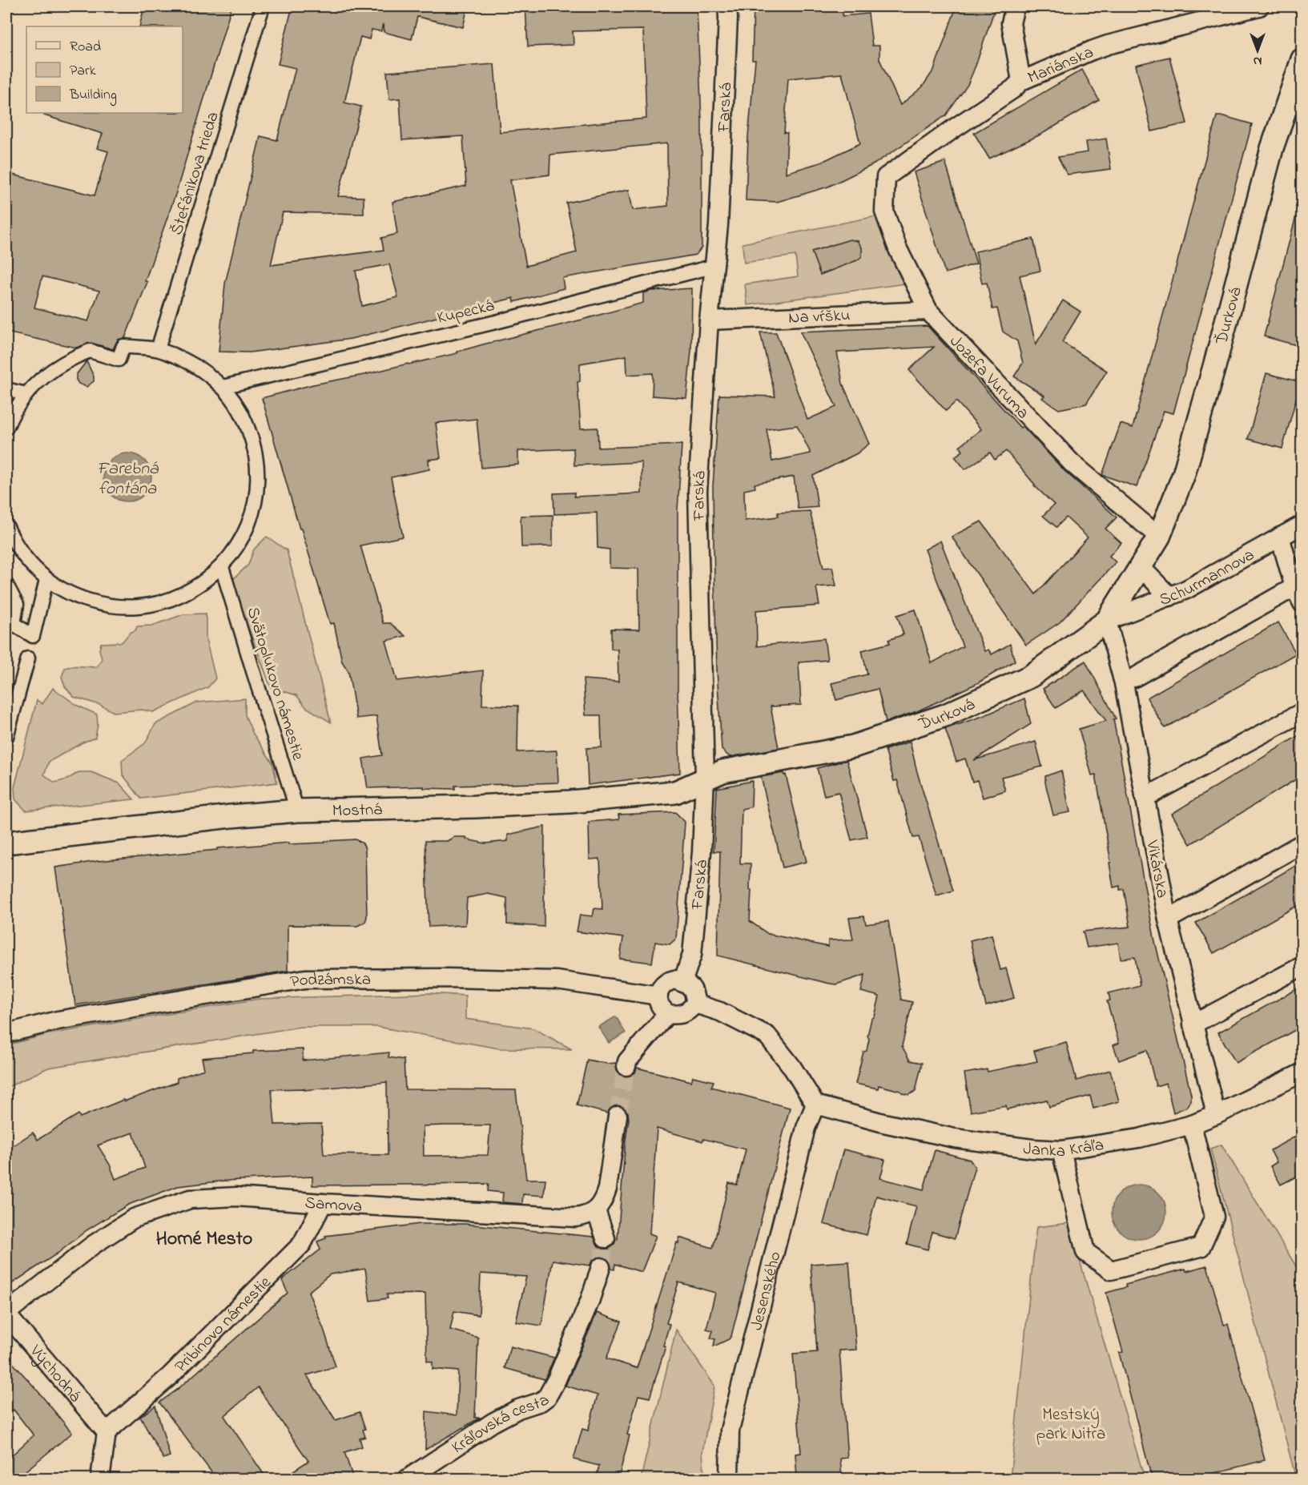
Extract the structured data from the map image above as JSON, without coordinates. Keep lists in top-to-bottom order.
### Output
{
  "streets": {
    "street": [
      "Mariánska",
      "Farská",
      "Štefánikova trieda",
      "Kupecká",
      "Ďurková",
      "Na vŕšku",
      "Jozefa Vuruma",
      "Schurmannova",
      "Svätoplukovo námestie",
      "Mostná",
      "Vikárska",
      "Podzámska",
      "Janka Kráľa",
      "Samova",
      "Jesenského",
      "Pribinovo námestie",
      "Východná",
      "Kráľovská cesta"
    ]
  },
  "crossings": [
    ["Mariánska", "Jozefa Vuruma"],
    ["Farská", "Kupecká"],
    ["Farská", "Ďurková"],
    ["Farská", "Na vŕšku"],
    ["Farská", "Mostná"],
    ["Farská", "Podzámska"],
    ["Ďurková", "Jozefa Vuruma"],
    ["Ďurková", "Schurmannova"],
    ["Ďurková", "Mostná"],
    ["Ďurková", "Vikárska"],
    ["Na vŕšku", "Jozefa Vuruma"],
    ["Schurmannova", "Vikárska"],
    ["Svätoplukovo námestie", "Mostná"],
    ["Vikárska", "Janka Kráľa"],
    ["Janka Kráľa", "Jesenského"],
    ["Samova", "Pribinovo námestie"],
    ["Samova", "Východná"],
    ["Pribinovo námestie", "Východná"]
  ],
  "districts": ["Horné Mesto"],
  "water": ["Farebná fontána"],
  "parks": ["Mestský park Nitra"],
  "legend": ["Road", "Park", "Building"],
  "north": "bottom"
}
